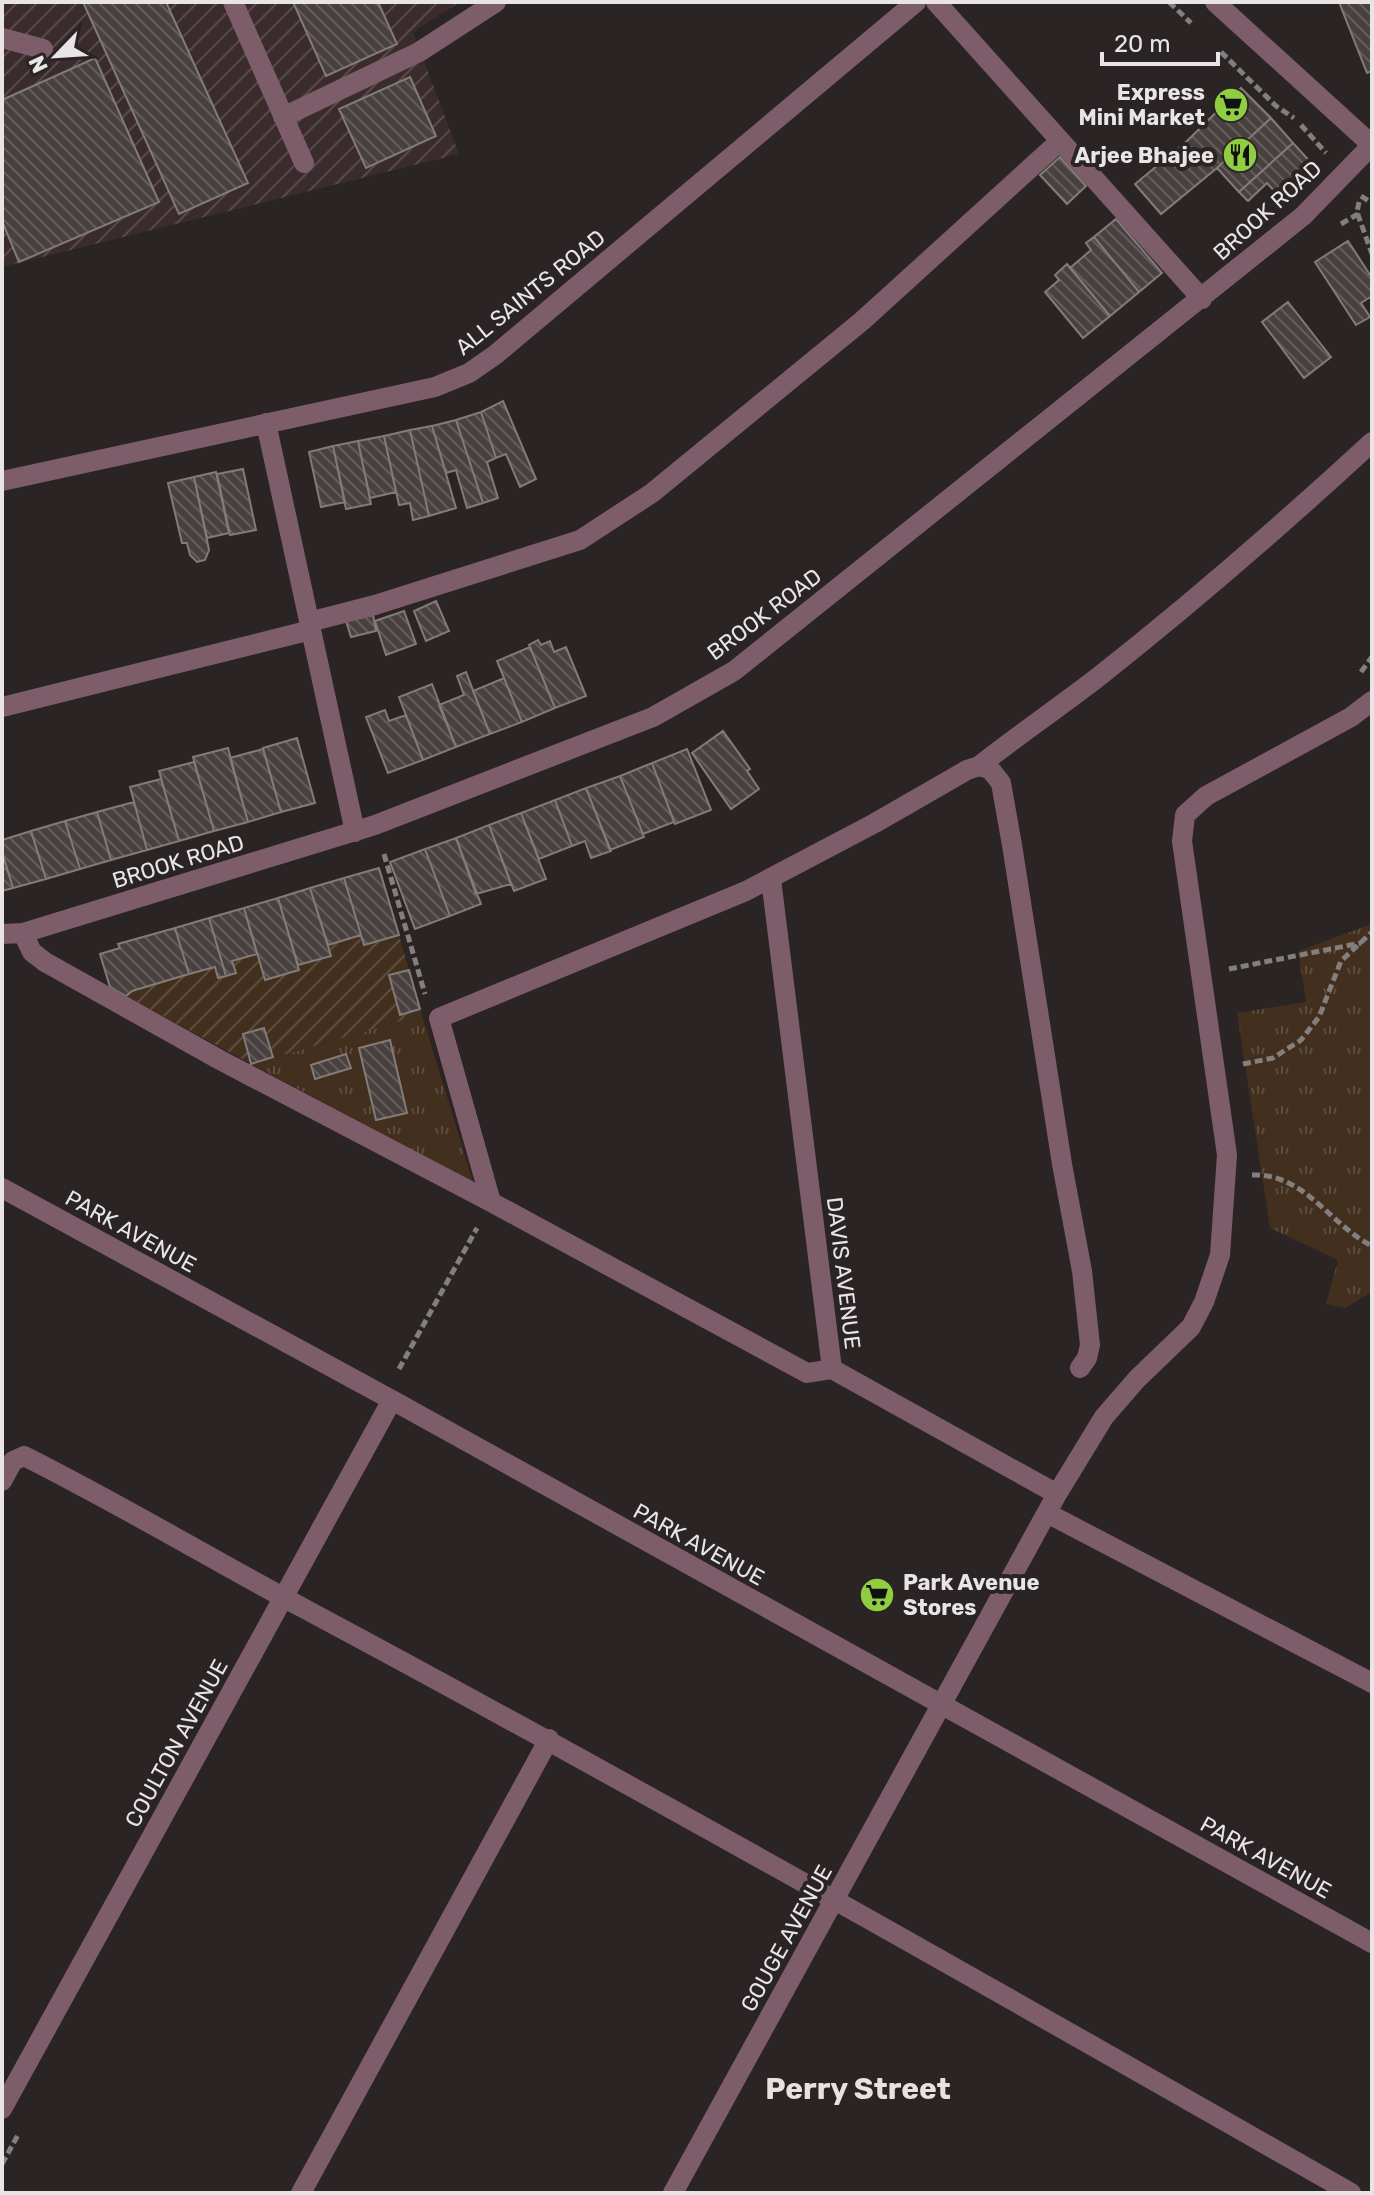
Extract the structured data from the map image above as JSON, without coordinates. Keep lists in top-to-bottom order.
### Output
{
  "streets": {
    "street": [
      "BROOK ROAD",
      "ALL SAINTS ROAD",
      "PARK AVENUE",
      "DAVIS AVENUE",
      "COULTON AVENUE",
      "GOUGE AVENUE"
    ]
  },
  "crossings": [
    ["PARK AVENUE", "COULTON AVENUE"],
    ["PARK AVENUE", "GOUGE AVENUE"]
  ],
  "districts": ["Perry Street"],
  "places": {
    "supermarket": ["Express Mini Market", "Park Avenue Stores"],
    "restaurant": ["Arjee Bhajee"]
  },
  "scale_bar": "20 m",
  "north": "bottom left"
}
